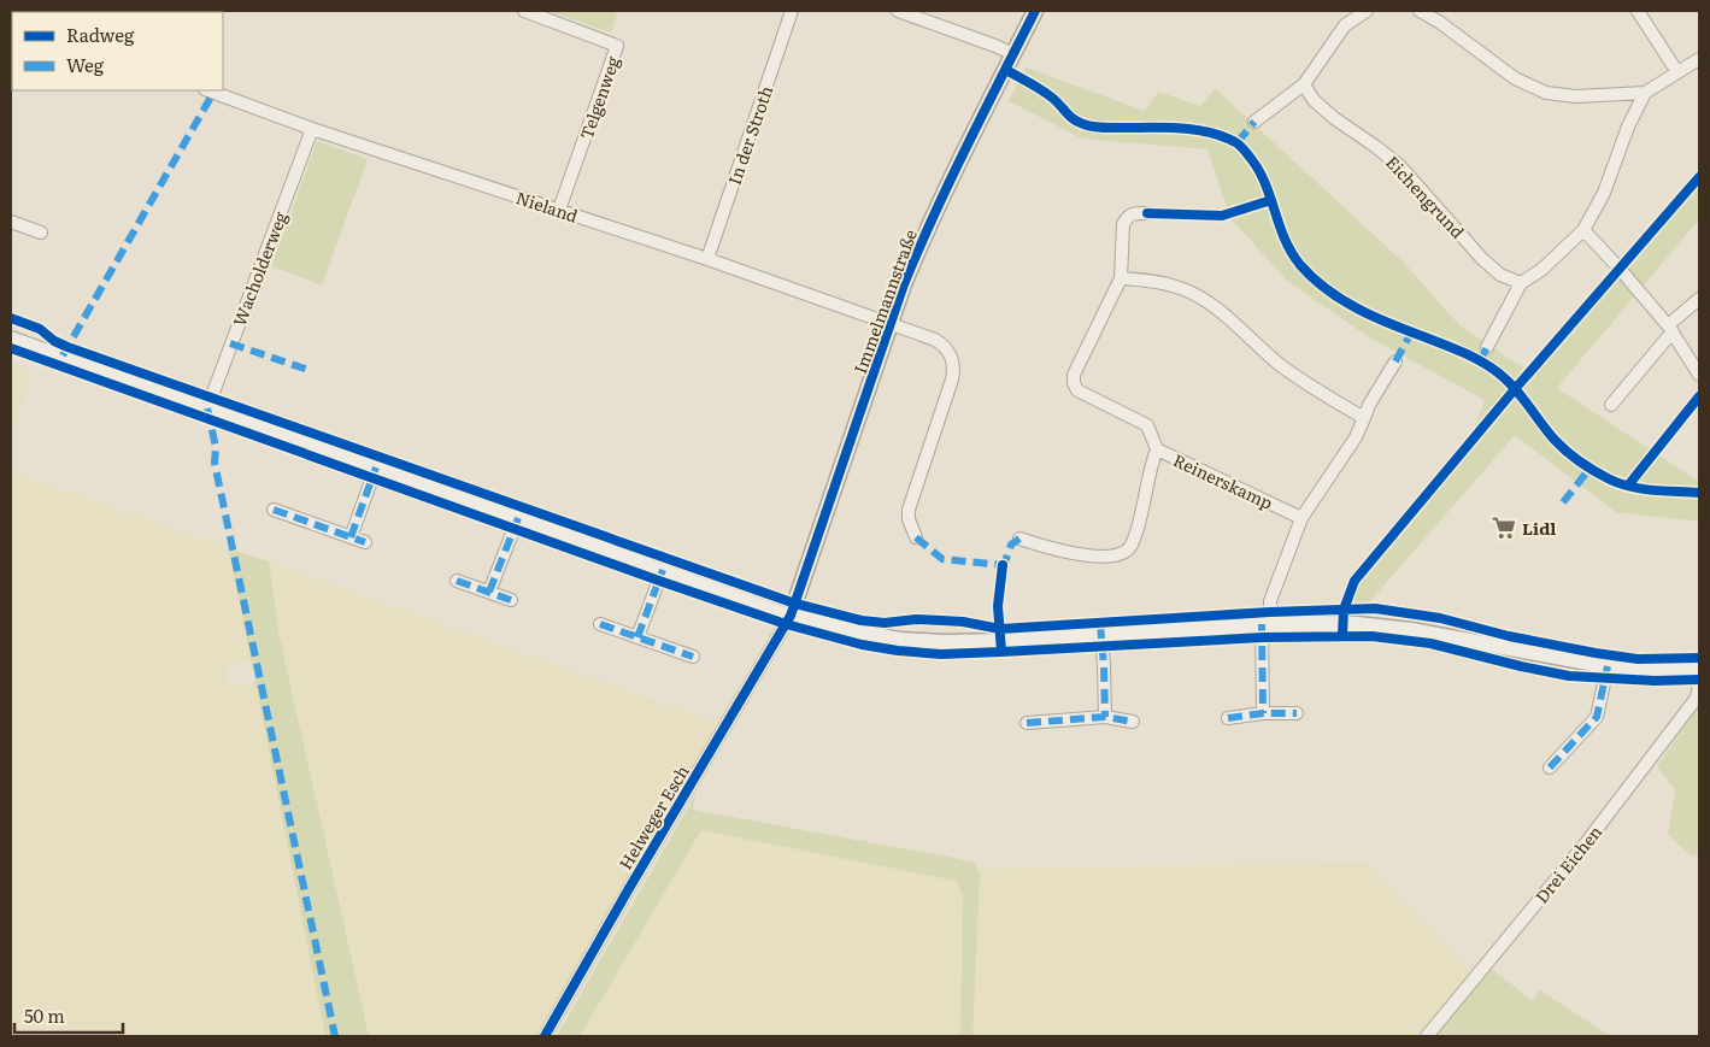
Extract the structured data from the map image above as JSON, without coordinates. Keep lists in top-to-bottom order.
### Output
{
  "streets": {
    "street": [
      "Telgenweg",
      "In der Stroth",
      "Eichengrund",
      "Nieland",
      "Wacholderweg",
      "Immelmannstraße",
      "Reinerskamp",
      "Helweger Esch",
      "Drei Eichen"
    ]
  },
  "crossings": [
    ["Telgenweg", "Nieland"],
    ["In der Stroth", "Nieland"],
    ["Nieland", "Wacholderweg"],
    ["Nieland", "Immelmannstraße"],
    ["Immelmannstraße", "Helweger Esch"]
  ],
  "places": {
    "supermarket": ["Lidl"]
  },
  "legend": ["Radweg", "Weg"],
  "scale_bar": "50 m"
}
